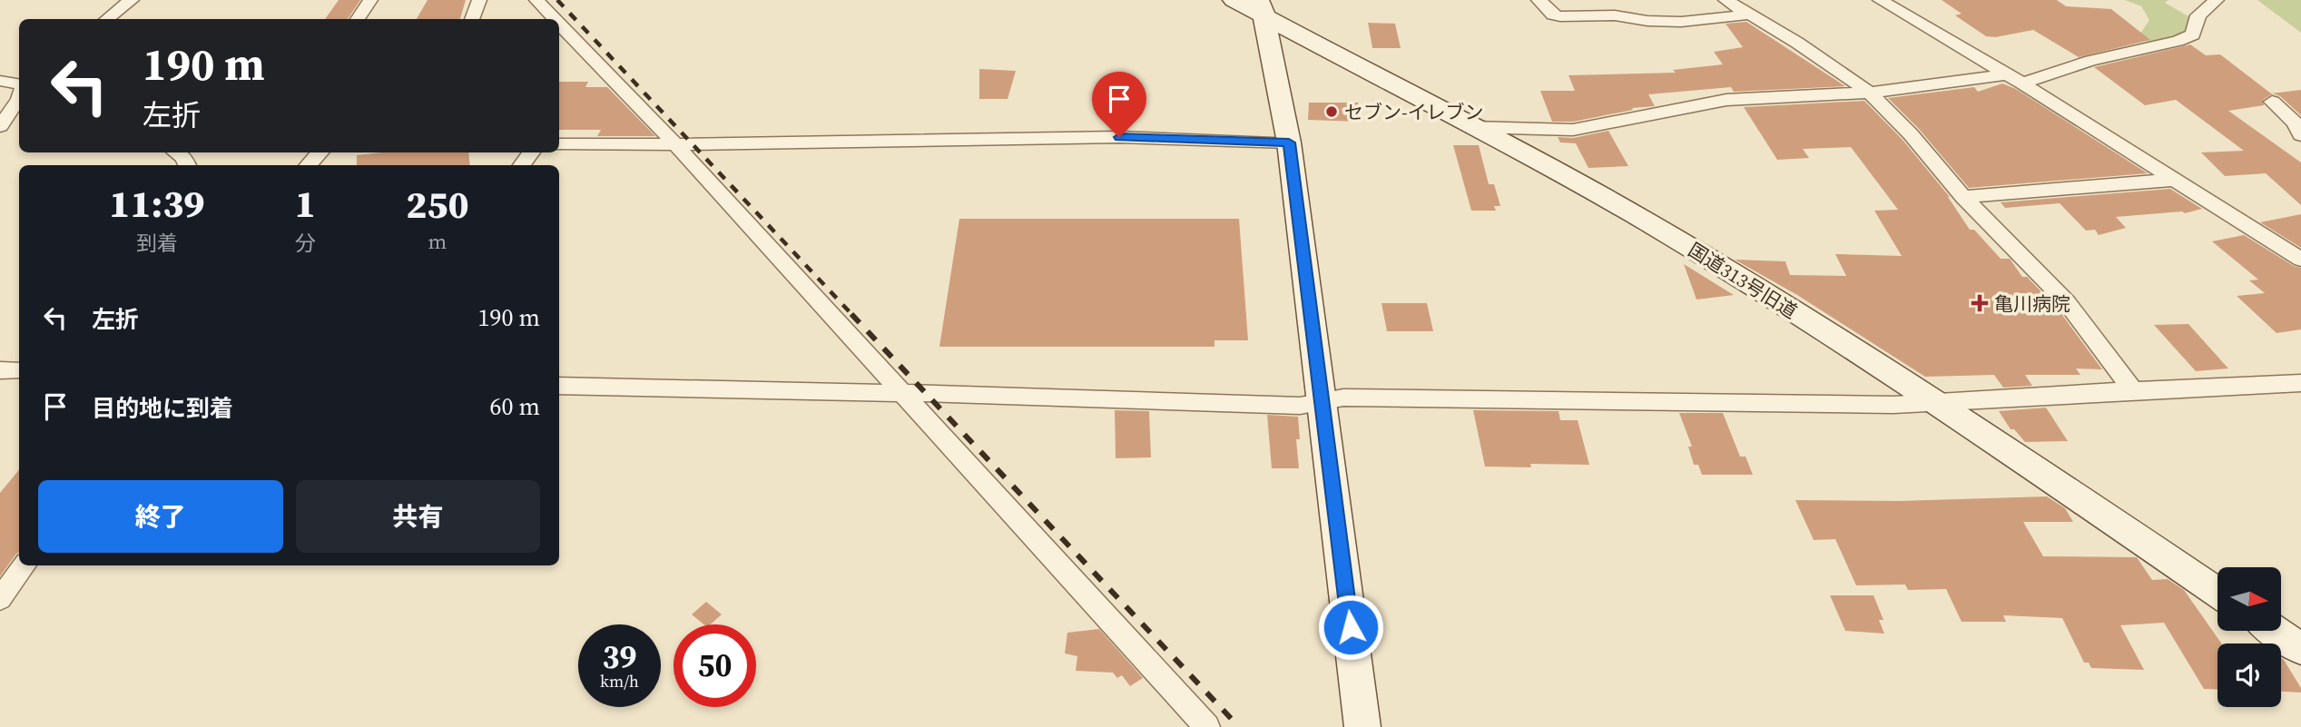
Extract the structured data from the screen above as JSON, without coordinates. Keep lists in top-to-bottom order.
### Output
{
  "streets": {
    "street": ["国道313号旧道"]
  },
  "places": {
    "other": ["セブン-イレブン"],
    "health": ["亀川病院"]
  },
  "north": "right",
  "page": {
    "turn": ["190 m", "左折"],
    "eta": [
      "11:39",
      "到着",
      "1",
      "分",
      "250",
      "m"
    ],
    "list": [
      {
        "name": "左折",
        "value": "190 m"
      },
      {
        "name": "目的地に到着",
        "value": "60 m"
      }
    ],
    "buttons": ["終了", "共有"],
    "speed": "39 km/h",
    "limit": "50"
  }
}
